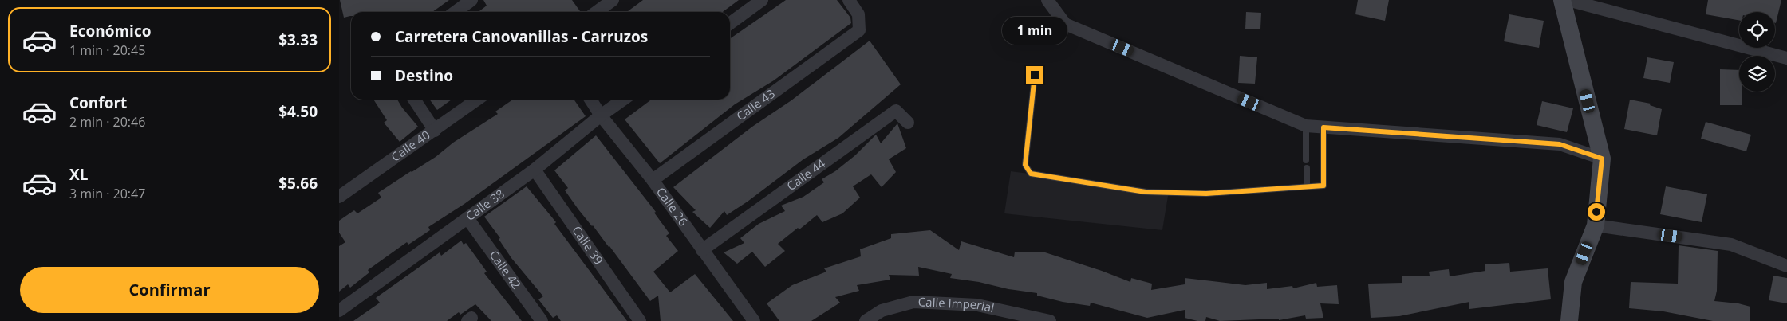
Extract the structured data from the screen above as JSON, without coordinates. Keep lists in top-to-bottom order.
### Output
{
  "streets": {
    "street": [
      "Calle 43",
      "Calle 40",
      "Calle 44",
      "Calle 38",
      "Calle 26",
      "Calle 39",
      "Calle 42",
      "Calle Imperial"
    ]
  },
  "crossings": [
    ["Calle 43", "Calle 26"],
    ["Calle 44", "Calle 26"],
    ["Calle 38", "Calle 26"],
    ["Calle 38", "Calle 39"],
    ["Calle 38", "Calle 42"]
  ],
  "page": {
    "list": [
      {
        "name": "Económico",
        "note": "1 min · 20:45",
        "value": "$3.33"
      },
      {
        "name": "Confort",
        "note": "2 min · 20:46",
        "value": "$4.50"
      },
      {
        "name": "XL",
        "note": "3 min · 20:47",
        "value": "$5.66"
      }
    ],
    "banner": ["Carretera Canovanillas - Carruzos", "Destino"],
    "bubble": "1 min",
    "buttons": "Confirmar"
  }
}
